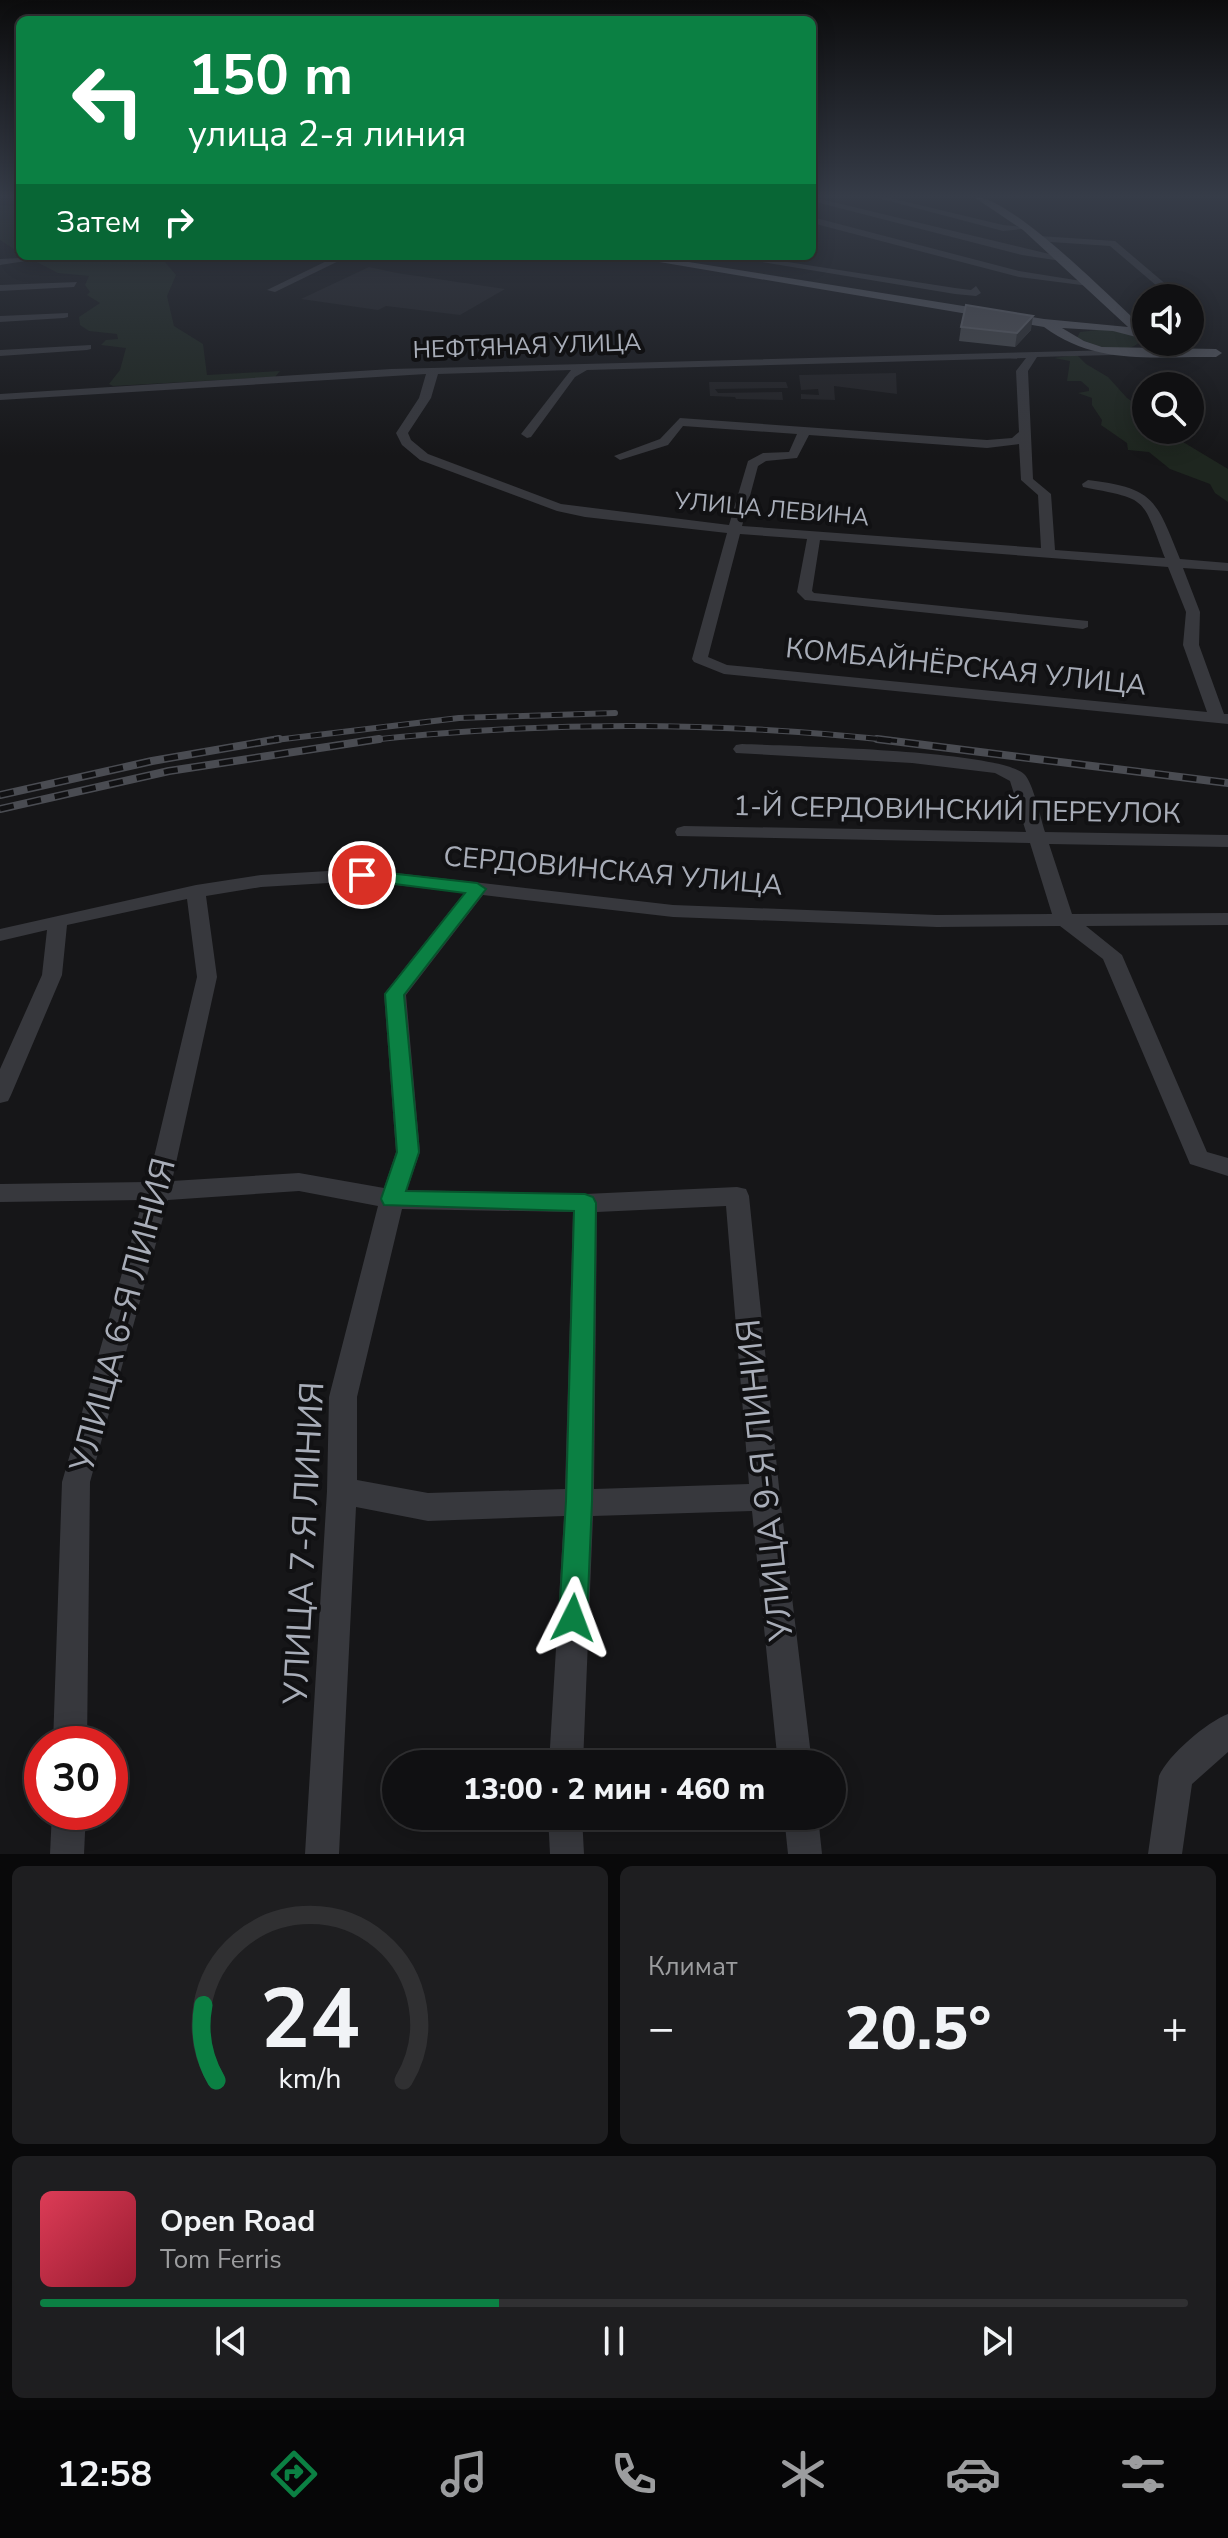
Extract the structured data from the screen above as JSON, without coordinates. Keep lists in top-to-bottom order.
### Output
{
  "streets": {
    "street": [
      "НЕФТЯНАЯ УЛИЦА",
      "УЛИЦА ЛЕВИНА",
      "КОМБАЙНЁРСКАЯ УЛИЦА",
      "1-Й СЕРДОВИНСКИЙ ПЕРЕУЛОК",
      "СЕРДОВИНСКАЯ УЛИЦА",
      "УЛИЦА 6-Я ЛИНИЯ",
      "УЛИЦА 9-Я ЛИНИЯ",
      "УЛИЦА 7-Я ЛИНИЯ"
    ]
  },
  "crossings": [
    ["НЕФТЯНАЯ УЛИЦА", "УЛИЦА ЛЕВИНА"],
    ["УЛИЦА ЛЕВИНА", "КОМБАЙНЁРСКАЯ УЛИЦА"],
    ["СЕРДОВИНСКАЯ УЛИЦА", "УЛИЦА 6-Я ЛИНИЯ"],
    ["СЕРДОВИНСКАЯ УЛИЦА", "УЛИЦА 7-Я ЛИНИЯ"]
  ],
  "page": {
    "turn": ["150 m", "улица 2-я линия"],
    "then": "Затем",
    "limit": "30",
    "trip": "13:00 · 2 мин · 460 m",
    "tile": "Климат",
    "heat": ["−", "20.5°", "+"],
    "song": ["Open Road", "Tom Ferris"],
    "tabs": "12:58",
    "gauge": ["24", "km/h"]
  }
}
